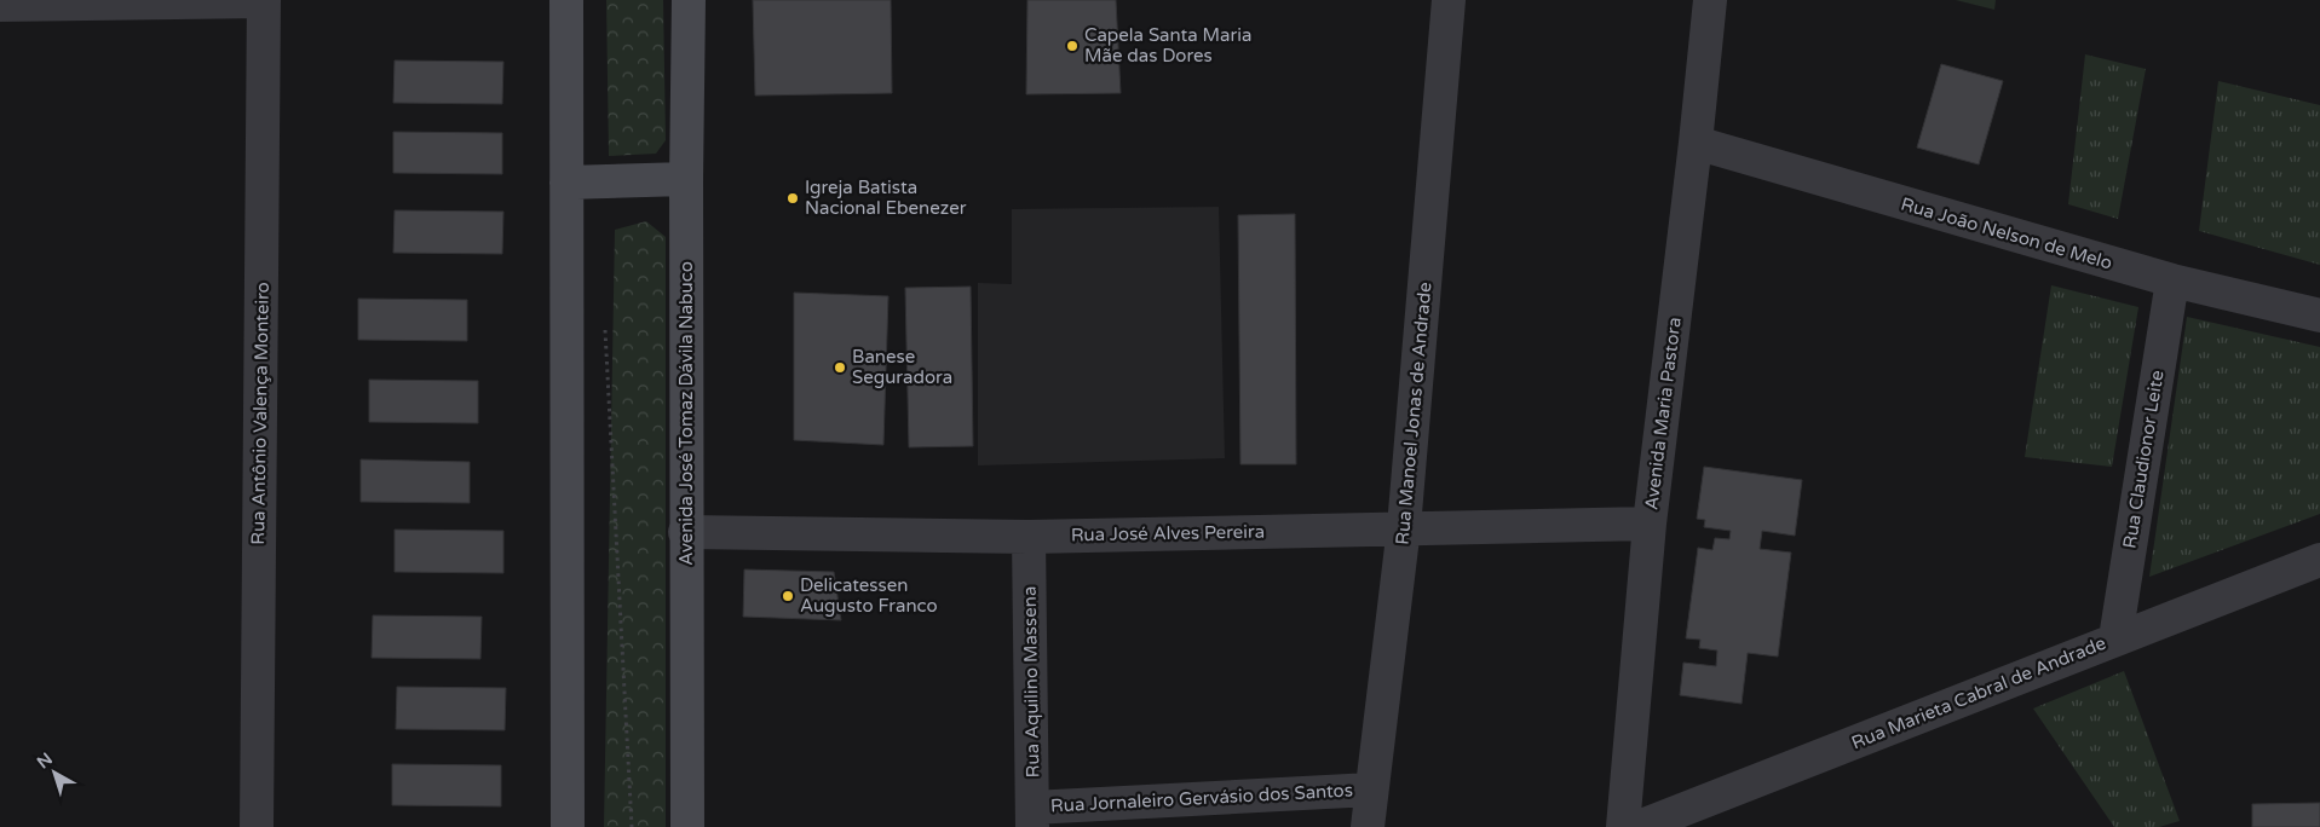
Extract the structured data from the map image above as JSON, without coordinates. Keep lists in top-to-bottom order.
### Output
{
  "streets": {
    "main road": ["Avenida José Tomaz Dávila Nabuco"],
    "street": [
      "Rua João Nelson de Melo",
      "Rua Antônio Valença Monteiro",
      "Rua Manoel Jonas de Andrade",
      "Avenida Maria Pastora",
      "Rua Claudionor Leite",
      "Rua José Alves Pereira",
      "Rua Aquilino Massena",
      "Rua Marieta Cabral de Andrade",
      "Rua Jornaleiro Gervásio dos Santos"
    ]
  },
  "crossings": [
    ["Rua João Nelson de Melo", "Avenida Maria Pastora"],
    ["Rua João Nelson de Melo", "Rua Claudionor Leite"],
    ["Avenida José Tomaz Dávila Nabuco", "Rua José Alves Pereira"],
    ["Rua Manoel Jonas de Andrade", "Rua José Alves Pereira"],
    ["Rua Manoel Jonas de Andrade", "Rua Jornaleiro Gervásio dos Santos"],
    ["Avenida Maria Pastora", "Rua José Alves Pereira"],
    ["Rua Claudionor Leite", "Rua Marieta Cabral de Andrade"],
    ["Rua José Alves Pereira", "Rua Aquilino Massena"],
    ["Rua Aquilino Massena", "Rua Jornaleiro Gervásio dos Santos"]
  ],
  "places": [
    "Capela Santa Maria Mãe das Dores",
    "Igreja Batista Nacional Ebenezer",
    "Banese Seguradora",
    "Delicatessen Augusto Franco"
  ],
  "north": "top left"
}
